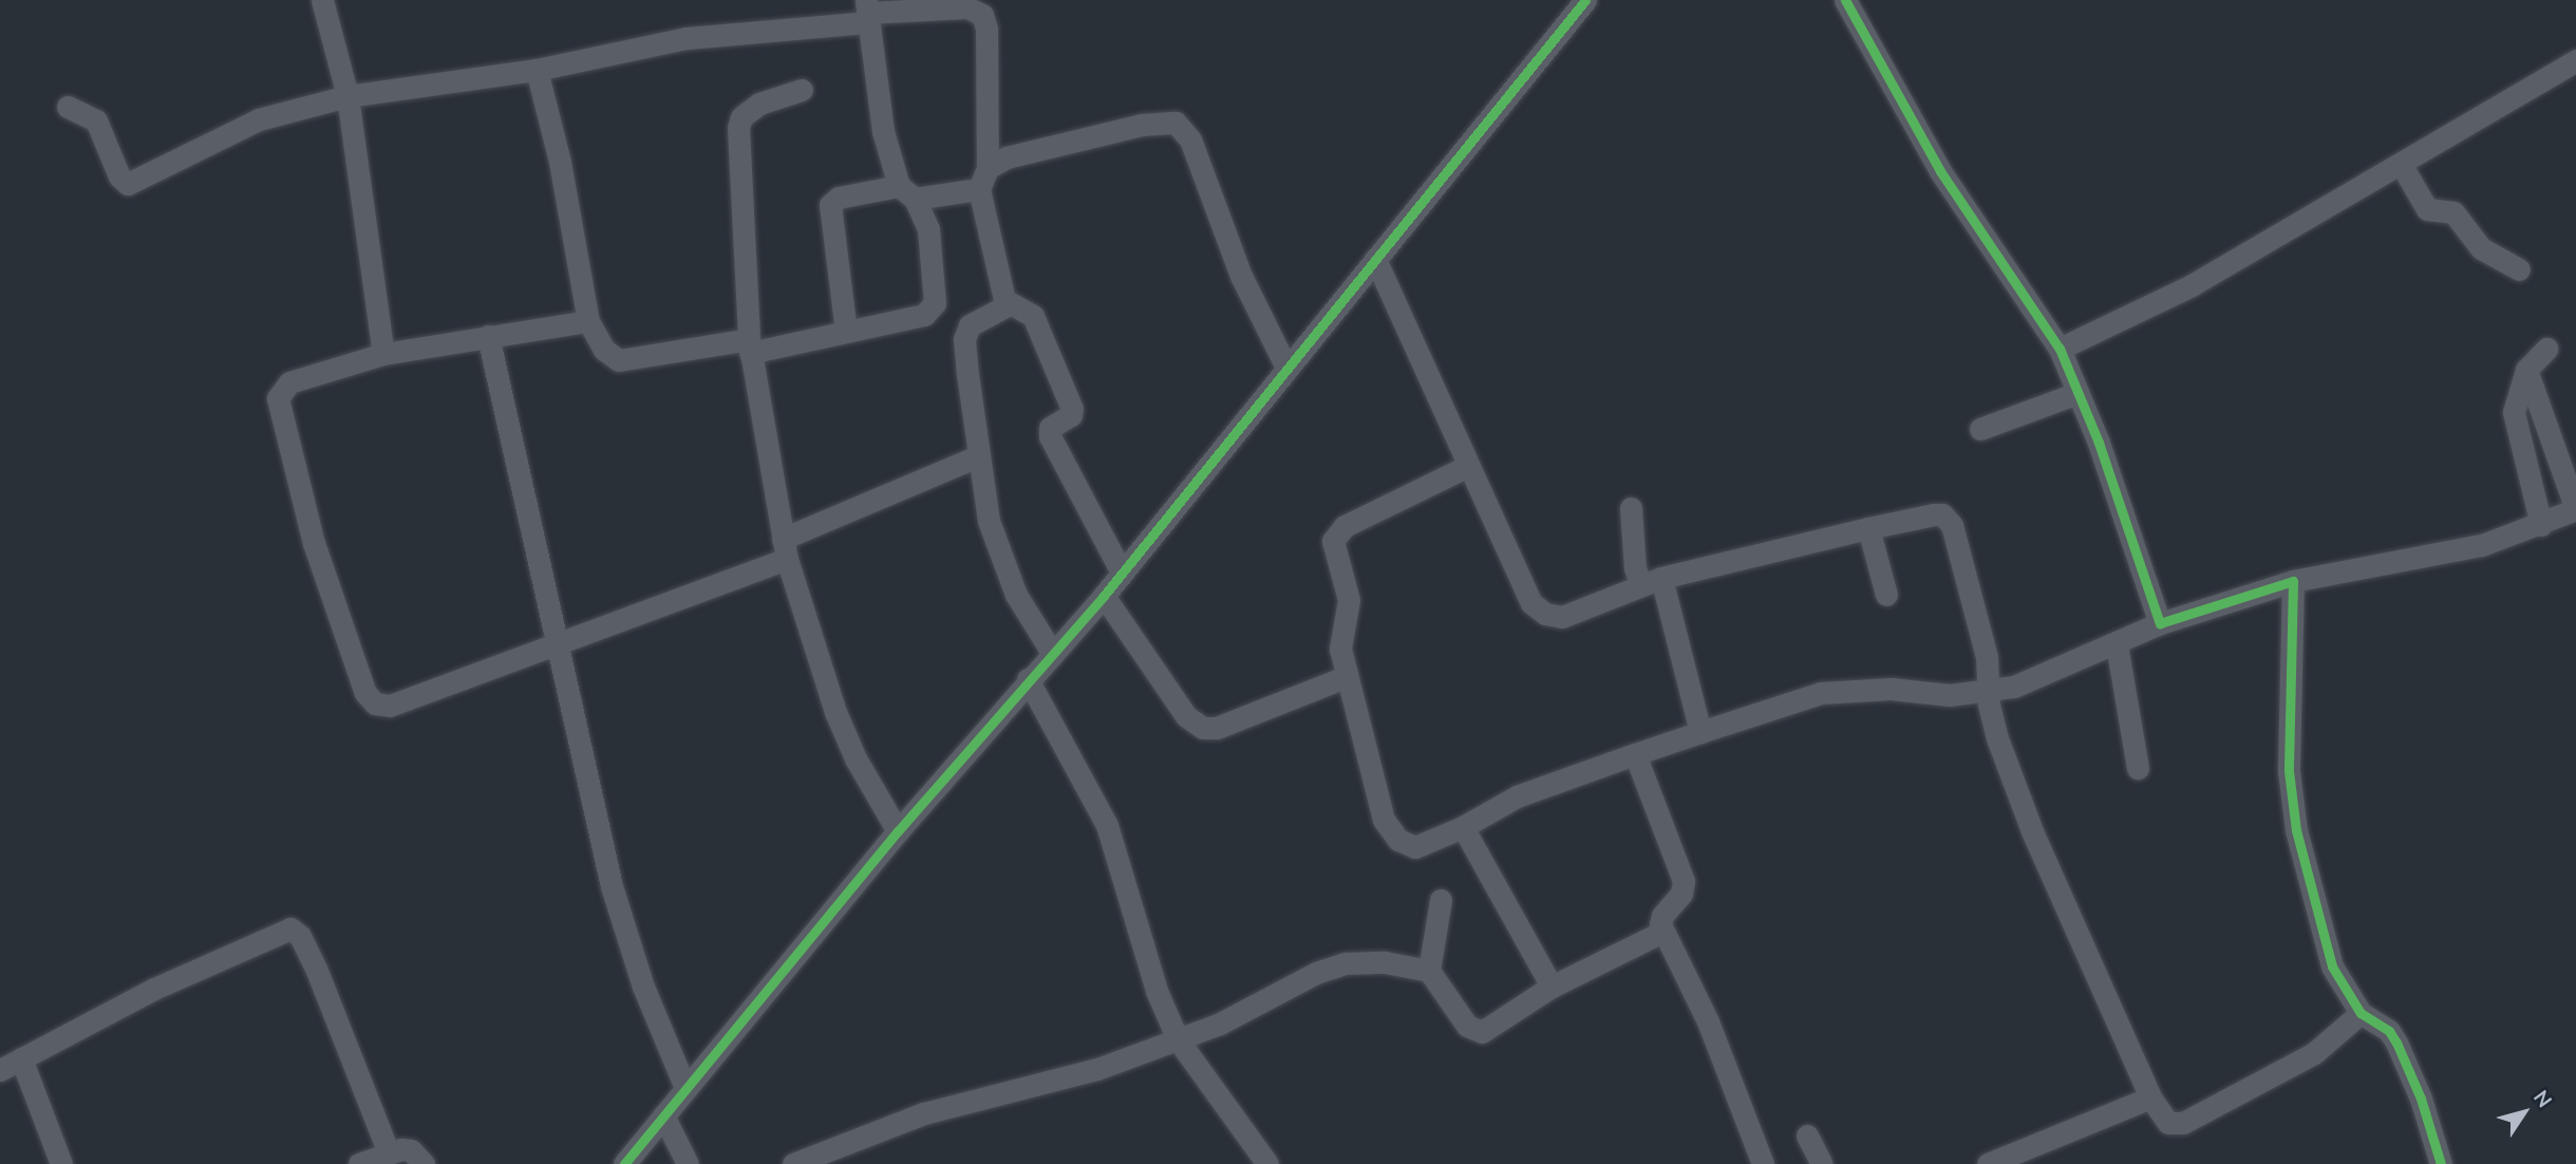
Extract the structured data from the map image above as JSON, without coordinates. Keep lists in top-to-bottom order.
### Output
{
  "north": "top right"
}
